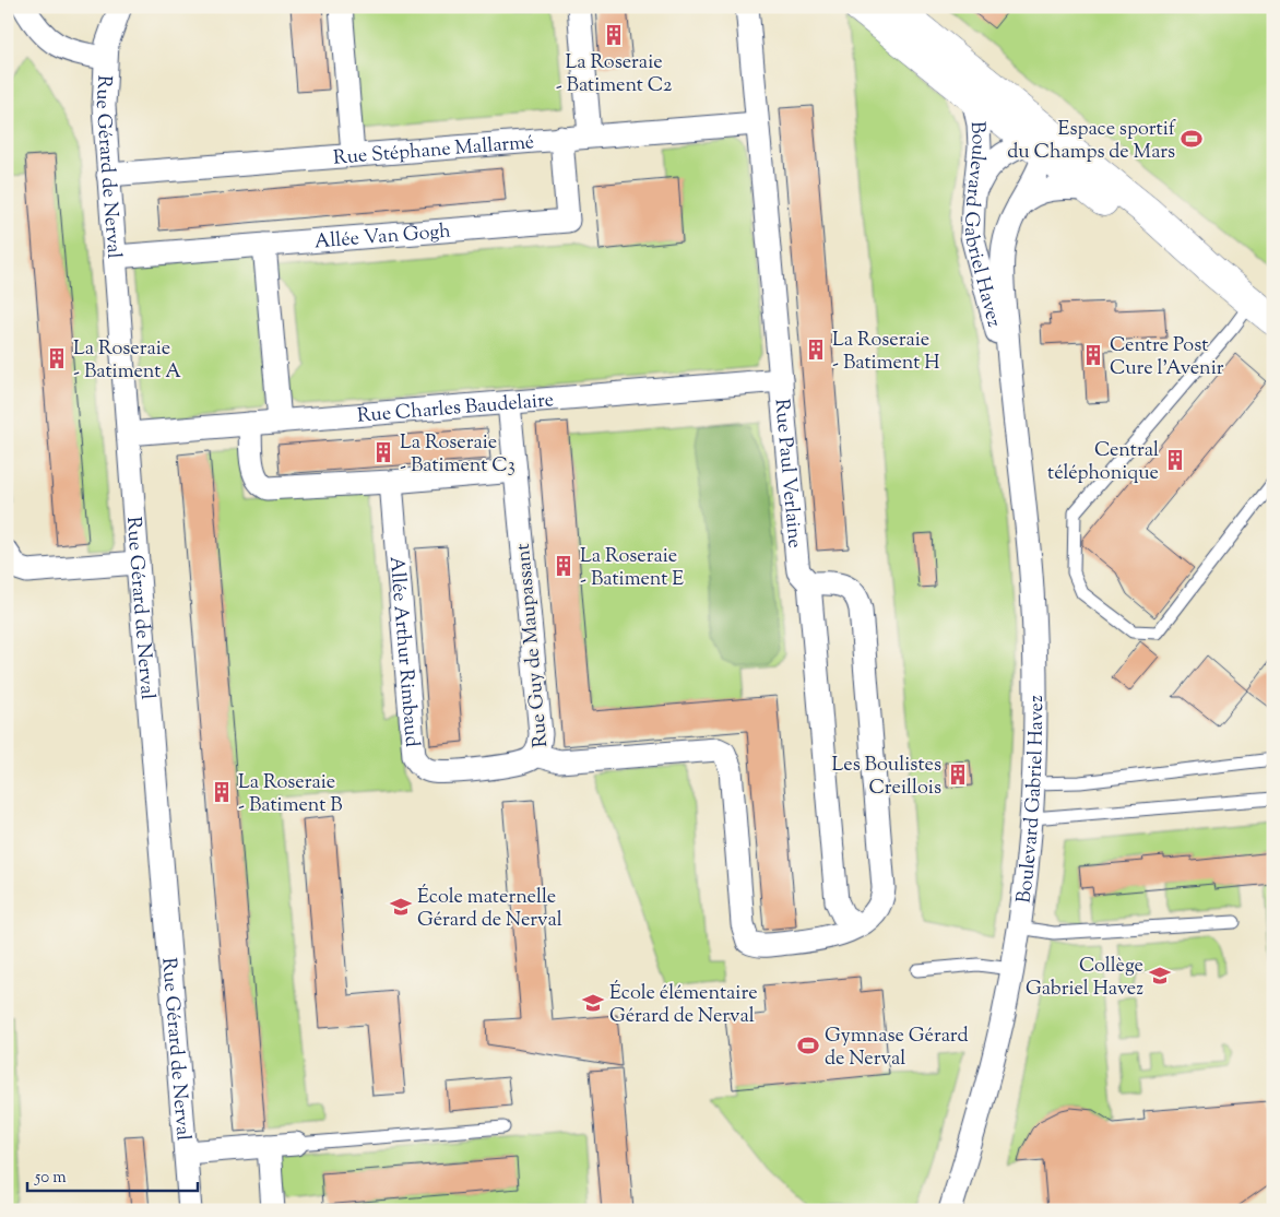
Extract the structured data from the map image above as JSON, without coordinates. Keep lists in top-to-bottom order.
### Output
{
  "streets": {
    "street": [
      "Rue Stéphane Mallarmé",
      "Rue Gérard de Nerval",
      "Boulevard Gabriel Havez",
      "Allée Van Gogh",
      "Rue Charles Baudelaire",
      "Rue Paul Verlaine",
      "Rue Guy de Maupassant",
      "Allée Arthur Rimbaud"
    ]
  },
  "crossings": [
    ["Rue Stéphane Mallarmé", "Rue Gérard de Nerval"],
    ["Rue Stéphane Mallarmé", "Allée Van Gogh"],
    ["Rue Stéphane Mallarmé", "Rue Paul Verlaine"],
    ["Rue Gérard de Nerval", "Allée Van Gogh"],
    ["Rue Gérard de Nerval", "Rue Charles Baudelaire"],
    ["Rue Charles Baudelaire", "Rue Paul Verlaine"],
    ["Rue Charles Baudelaire", "Rue Guy de Maupassant"],
    ["Rue Paul Verlaine", "Rue Guy de Maupassant"],
    ["Rue Guy de Maupassant", "Allée Arthur Rimbaud"]
  ],
  "places": {
    "building": [
      "La Roseraie - Batiment C2",
      "La Roseraie - Batiment H",
      "Centre Post Cure l'Avenir",
      "La Roseraie - Batiment A",
      "La Roseraie - Batiment C3",
      "Central téléphonique",
      "La Roseraie - Batiment E",
      "Les Boulistes Creillois",
      "La Roseraie - Batiment B"
    ],
    "sports": ["Espace sportif du Champs de Mars", "Gymnase Gérard de Nerval"],
    "school or university": ["École maternelle Gérard de Nerval", "Collège Gabriel Havez", "École élémentaire Gérard de Nerval"]
  },
  "scale_bar": "50 m"
}
